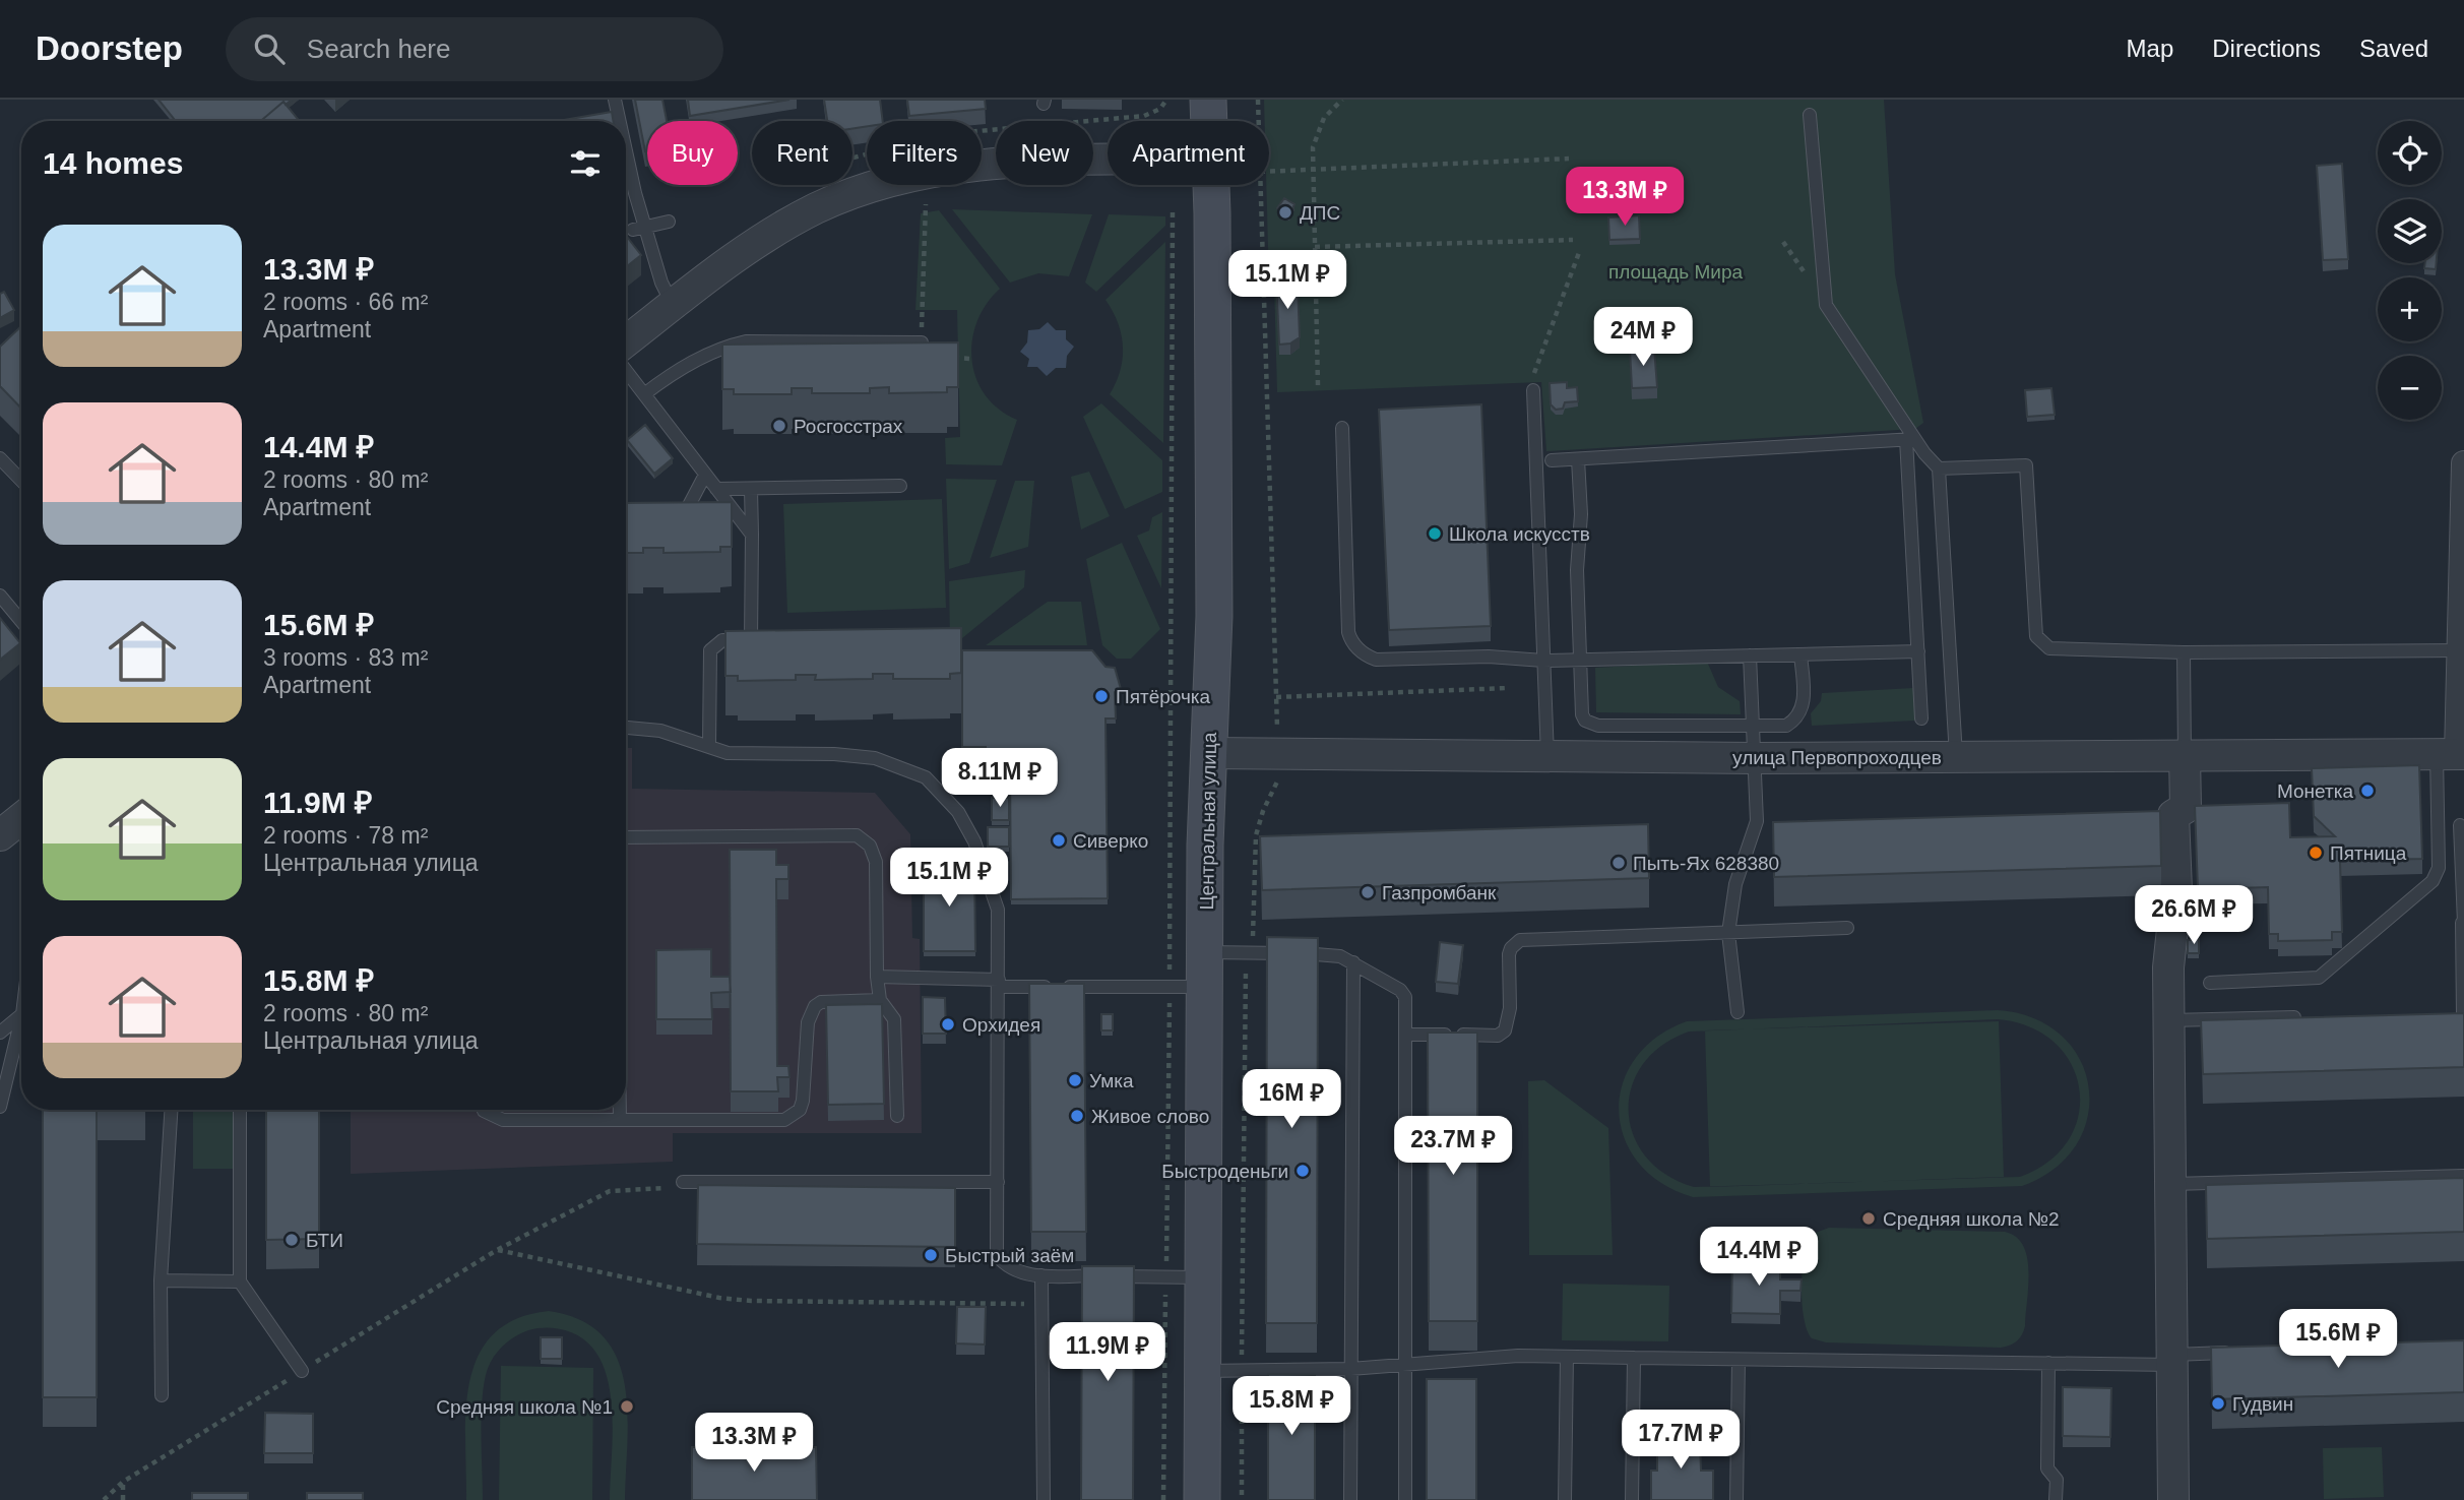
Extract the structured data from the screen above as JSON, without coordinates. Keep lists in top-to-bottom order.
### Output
{
  "streets": {
    "main road": ["Центральная улица"],
    "street": ["улица Первопроходцев"]
  },
  "crossings": [
    ["улица Первопроходцев", "Центральная улица"]
  ],
  "parks": ["площадь Мира"],
  "places": [
    "ДПС",
    "Росгосстрах",
    "Школа искусств",
    "Пятёрочка",
    "Монетка",
    "Сиверко",
    "Пятница",
    "Пыть-Ях 628380",
    "Газпромбанк",
    "Орхидея",
    "Умка",
    "Живое слово",
    "Быстроденьги",
    "Средняя школа №2",
    "БТИ",
    "Быстрый заём",
    "Гудвин",
    "Средняя школа №1"
  ],
  "page": {
    "header": "Doorstep",
    "search": "Search here",
    "nav": ["Map", "Directions", "Saved"],
    "map_buttons": ["+", "−"],
    "chip": [
      "Buy",
      "Rent",
      "Filters",
      "New",
      "Apartment"
    ],
    "heading": "14 homes",
    "price": [
      "13.3M ₽",
      "15.1M ₽",
      "24M ₽",
      "8.11M ₽",
      "15.1M ₽",
      "26.6M ₽",
      "16M ₽",
      "23.7M ₽",
      "14.4M ₽",
      "15.6M ₽",
      "11.9M ₽",
      "15.8M ₽",
      "17.7M ₽",
      "13.3M ₽"
    ],
    "list": [
      {
        "name": "13.3M ₽",
        "note": "2 rooms · 66 m² · Apartment"
      },
      {
        "name": "14.4M ₽",
        "note": "2 rooms · 80 m² · Apartment"
      },
      {
        "name": "15.6M ₽",
        "note": "3 rooms · 83 m² · Apartment"
      },
      {
        "name": "11.9M ₽",
        "note": "2 rooms · 78 m² · Центральная улица"
      },
      {
        "name": "15.8M ₽",
        "note": "2 rooms · 80 m² · Центральная улица"
      }
    ]
  }
}
